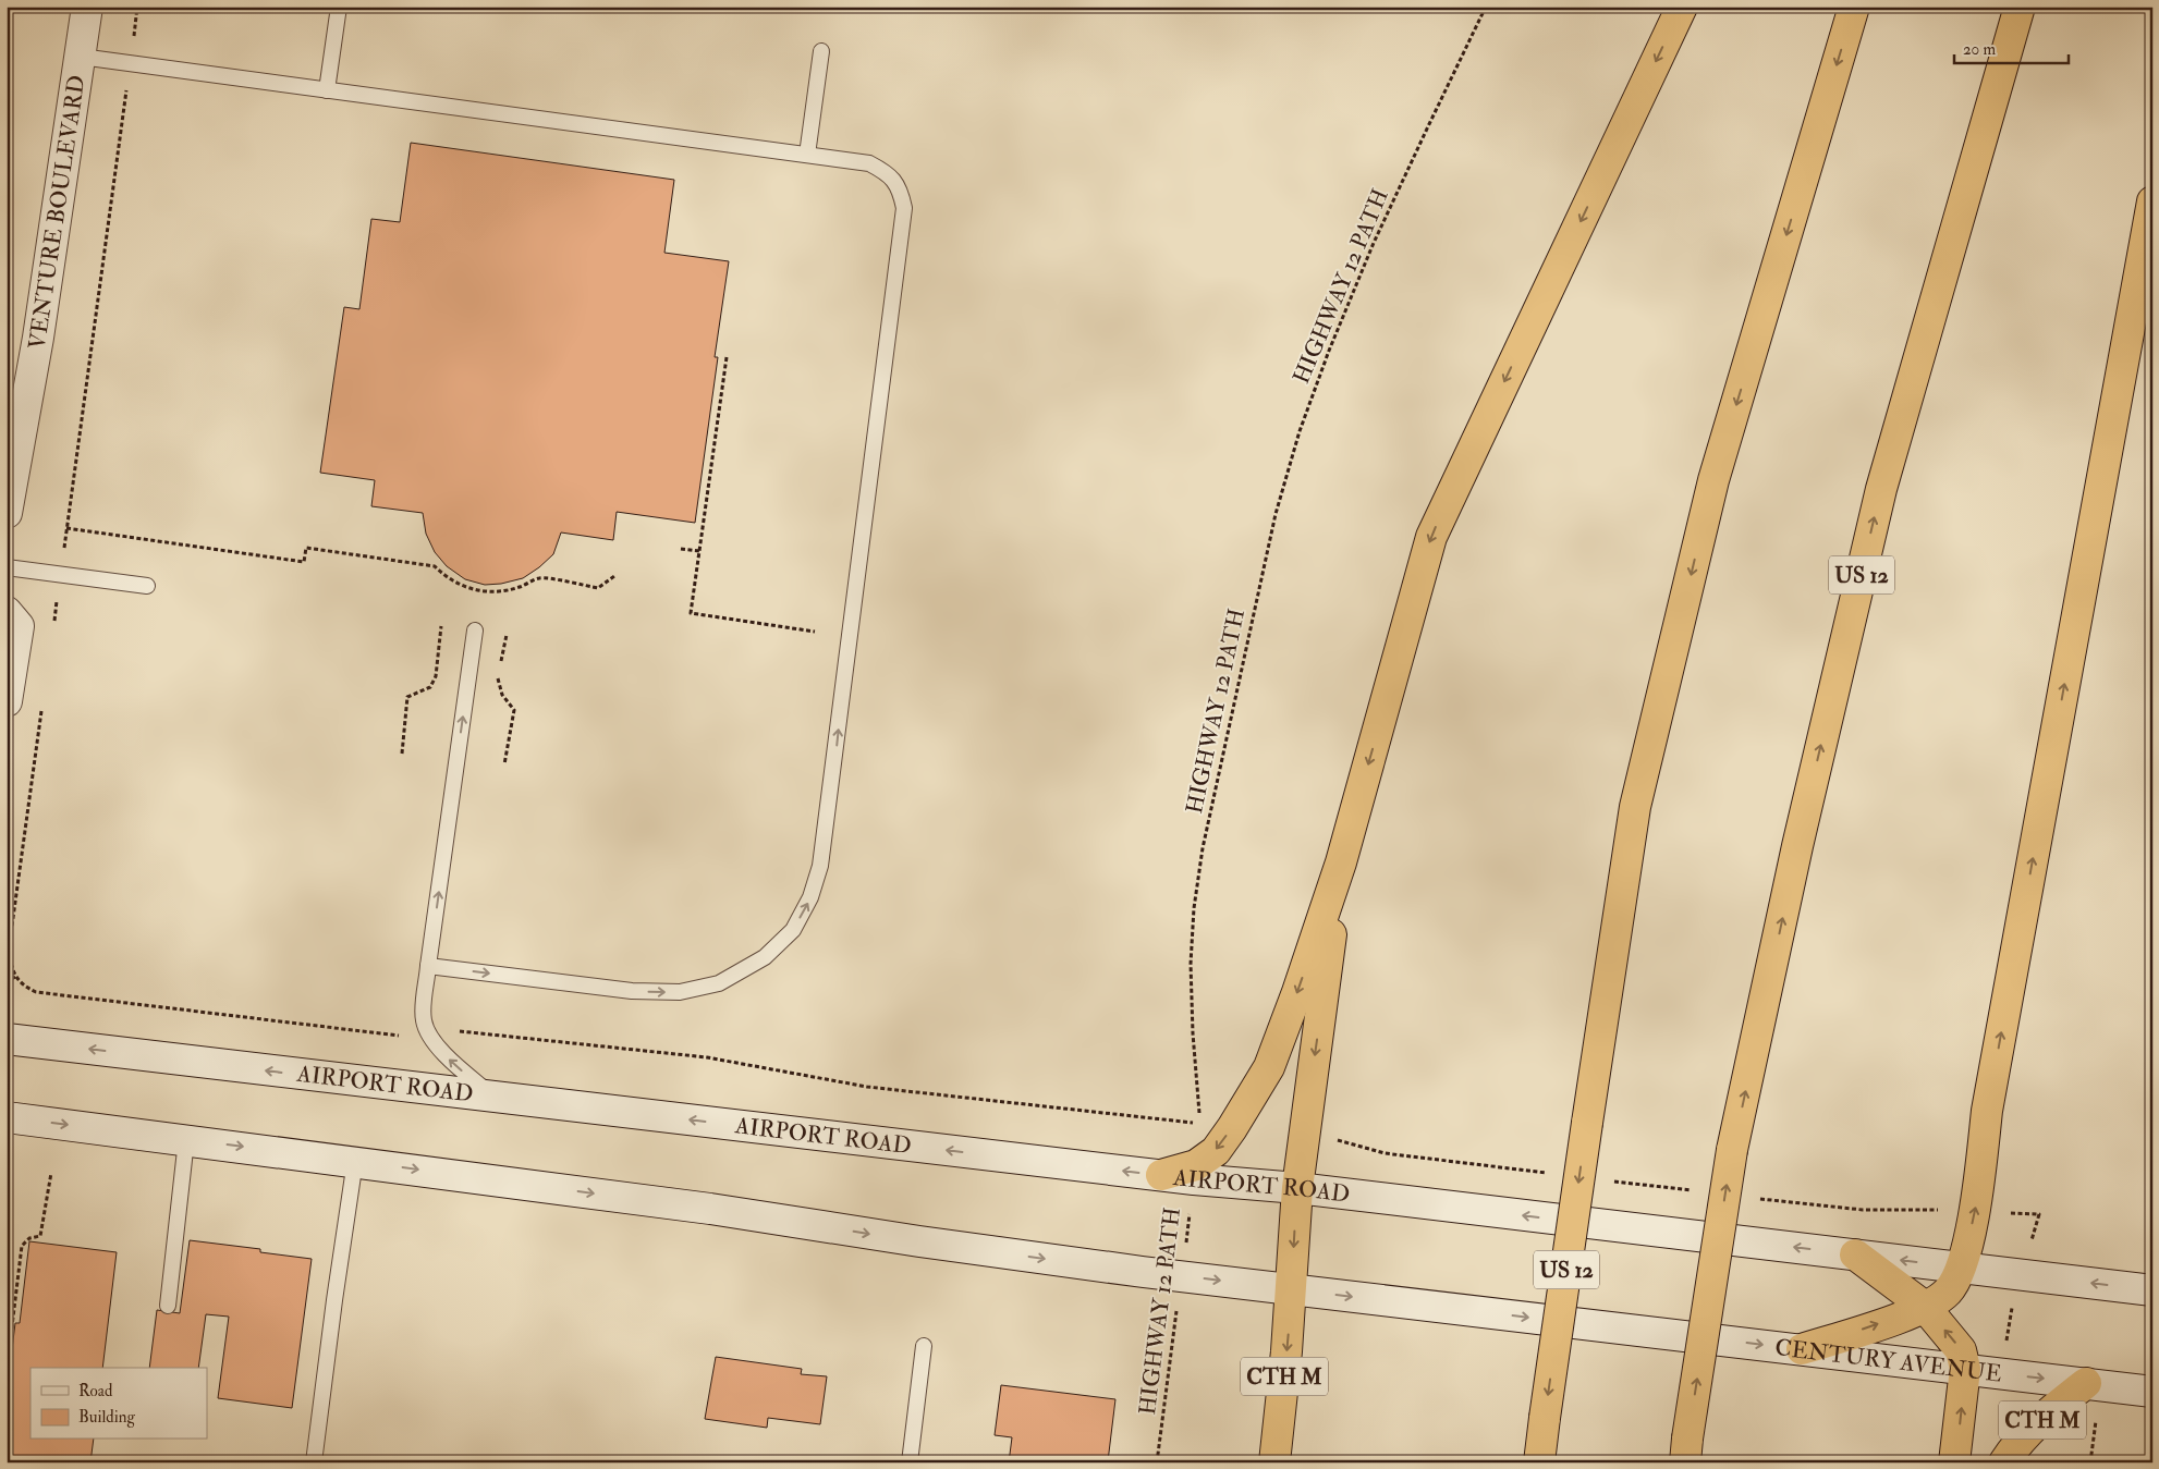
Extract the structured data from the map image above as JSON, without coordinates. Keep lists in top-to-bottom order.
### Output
{
  "streets": {
    "highway": ["US 12", "CTH M"],
    "street": ["VENTURE BOULEVARD", "AIRPORT ROAD", "CENTURY AVENUE"],
    "path": ["HIGHWAY 12 PATH"]
  },
  "crossings": [
    ["HIGHWAY 12 PATH", "AIRPORT ROAD"],
    ["CENTURY AVENUE", "CTH M"]
  ],
  "one_way": ["CENTURY AVENUE"],
  "legend": ["Road", "Building"],
  "scale_bar": "20 m"
}
